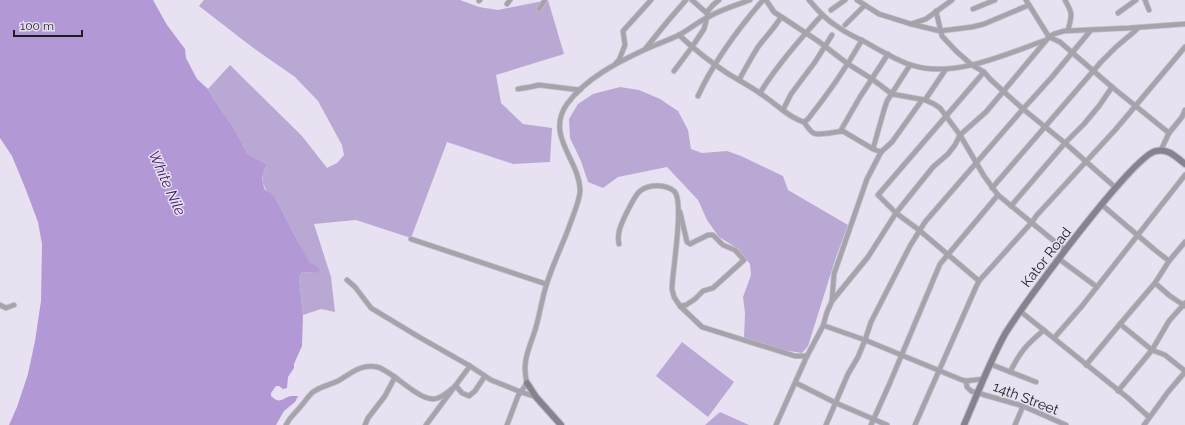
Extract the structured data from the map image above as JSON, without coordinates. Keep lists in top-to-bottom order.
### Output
{
  "streets": {
    "main road": ["Kator Road"],
    "street": ["14th Street"]
  },
  "crossings": [
    ["Kator Road", "14th Street"]
  ],
  "water": ["White Nile"],
  "scale_bar": "100 m"
}
